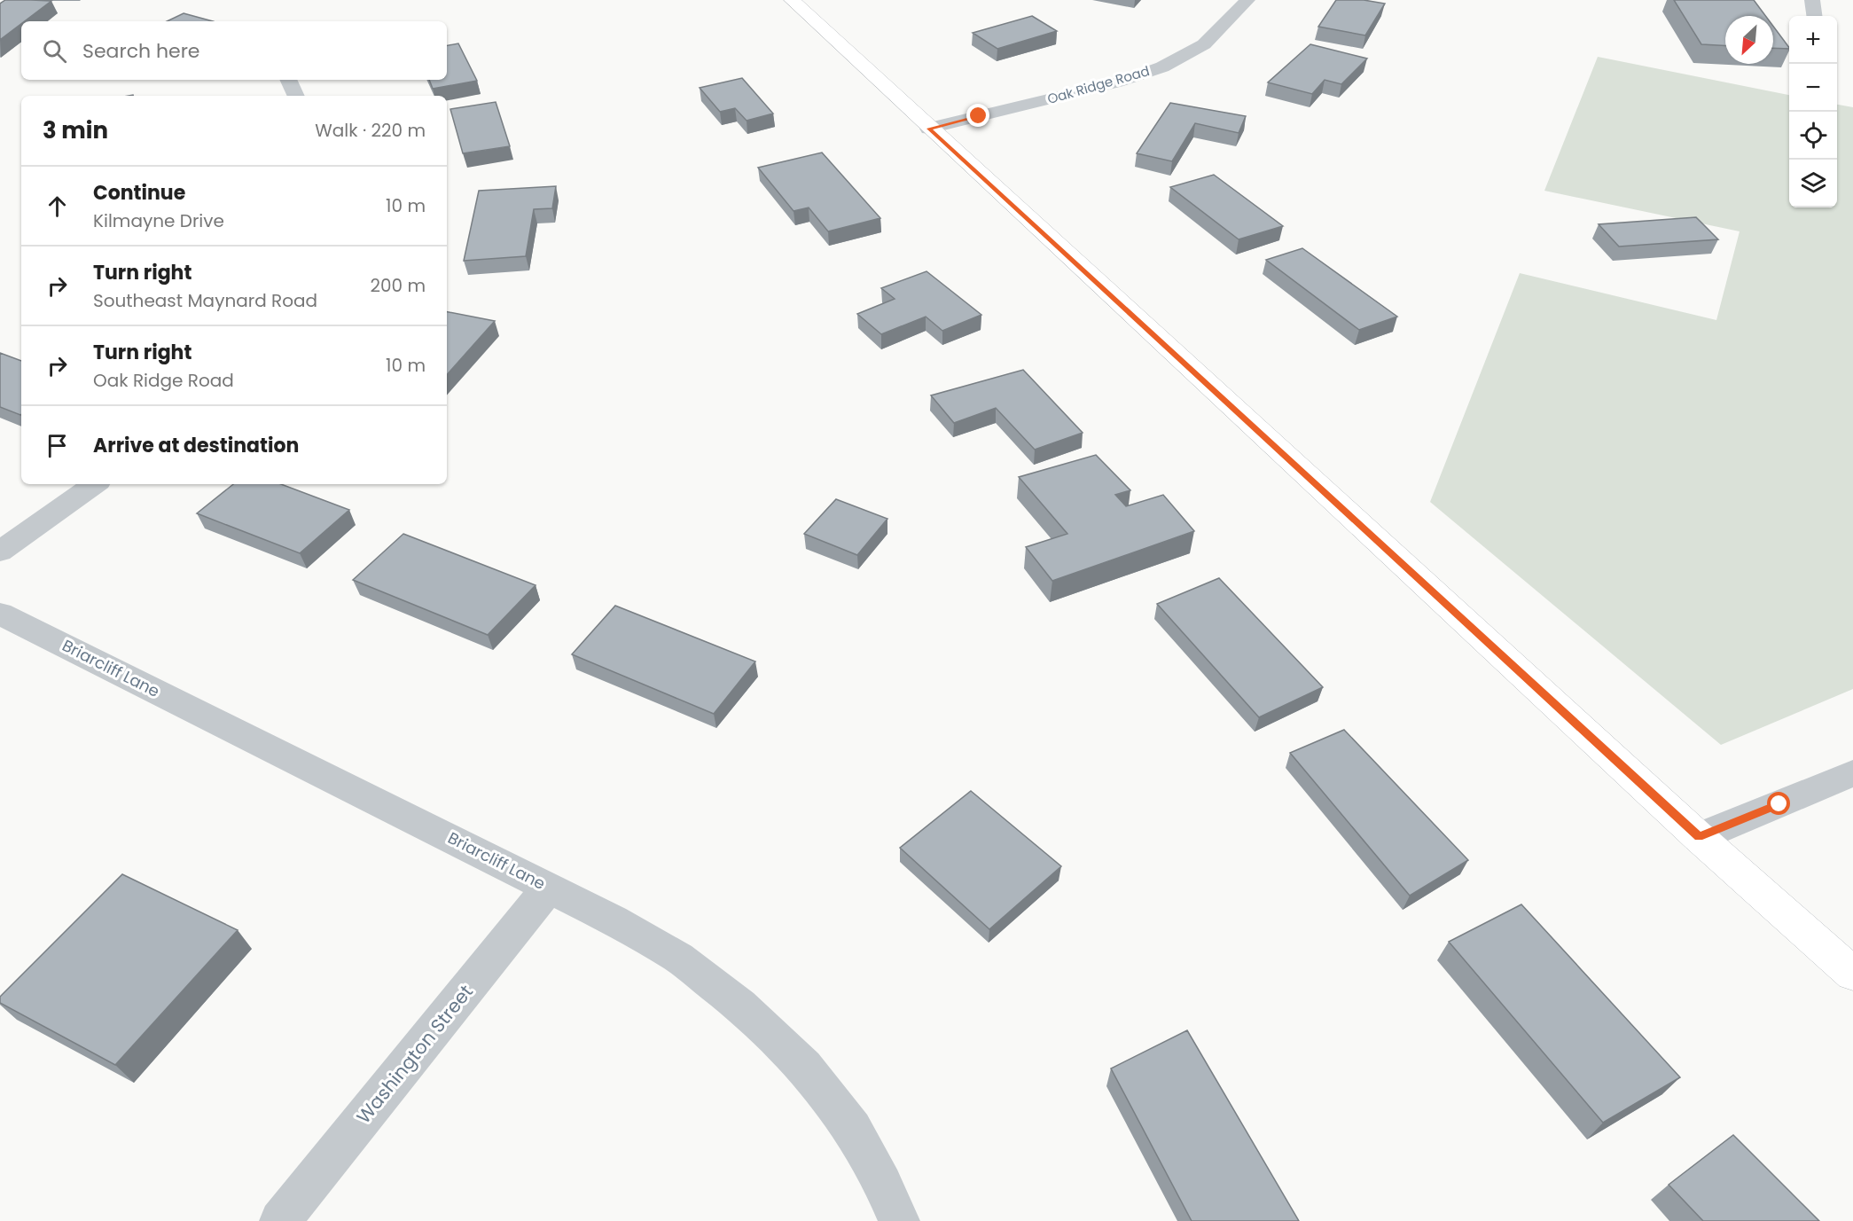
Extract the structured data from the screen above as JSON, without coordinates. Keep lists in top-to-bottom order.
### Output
{
  "streets": {
    "street": ["Oak Ridge Road", "Briarcliff Lane", "Washington Street"]
  },
  "crossings": [
    ["Briarcliff Lane", "Washington Street"]
  ],
  "north": "bottom left",
  "page": {
    "map_buttons": ["+", "−"],
    "search": "Search here",
    "heading": ["3 min", "Walk · 220 m"],
    "list": [
      ["Continue", "Kilmayne Drive", "10 m"],
      ["Turn right", "Southeast Maynard Road", "200 m"],
      ["Turn right", "Oak Ridge Road", "10 m"],
      "Arrive at destination"
    ]
  }
}
